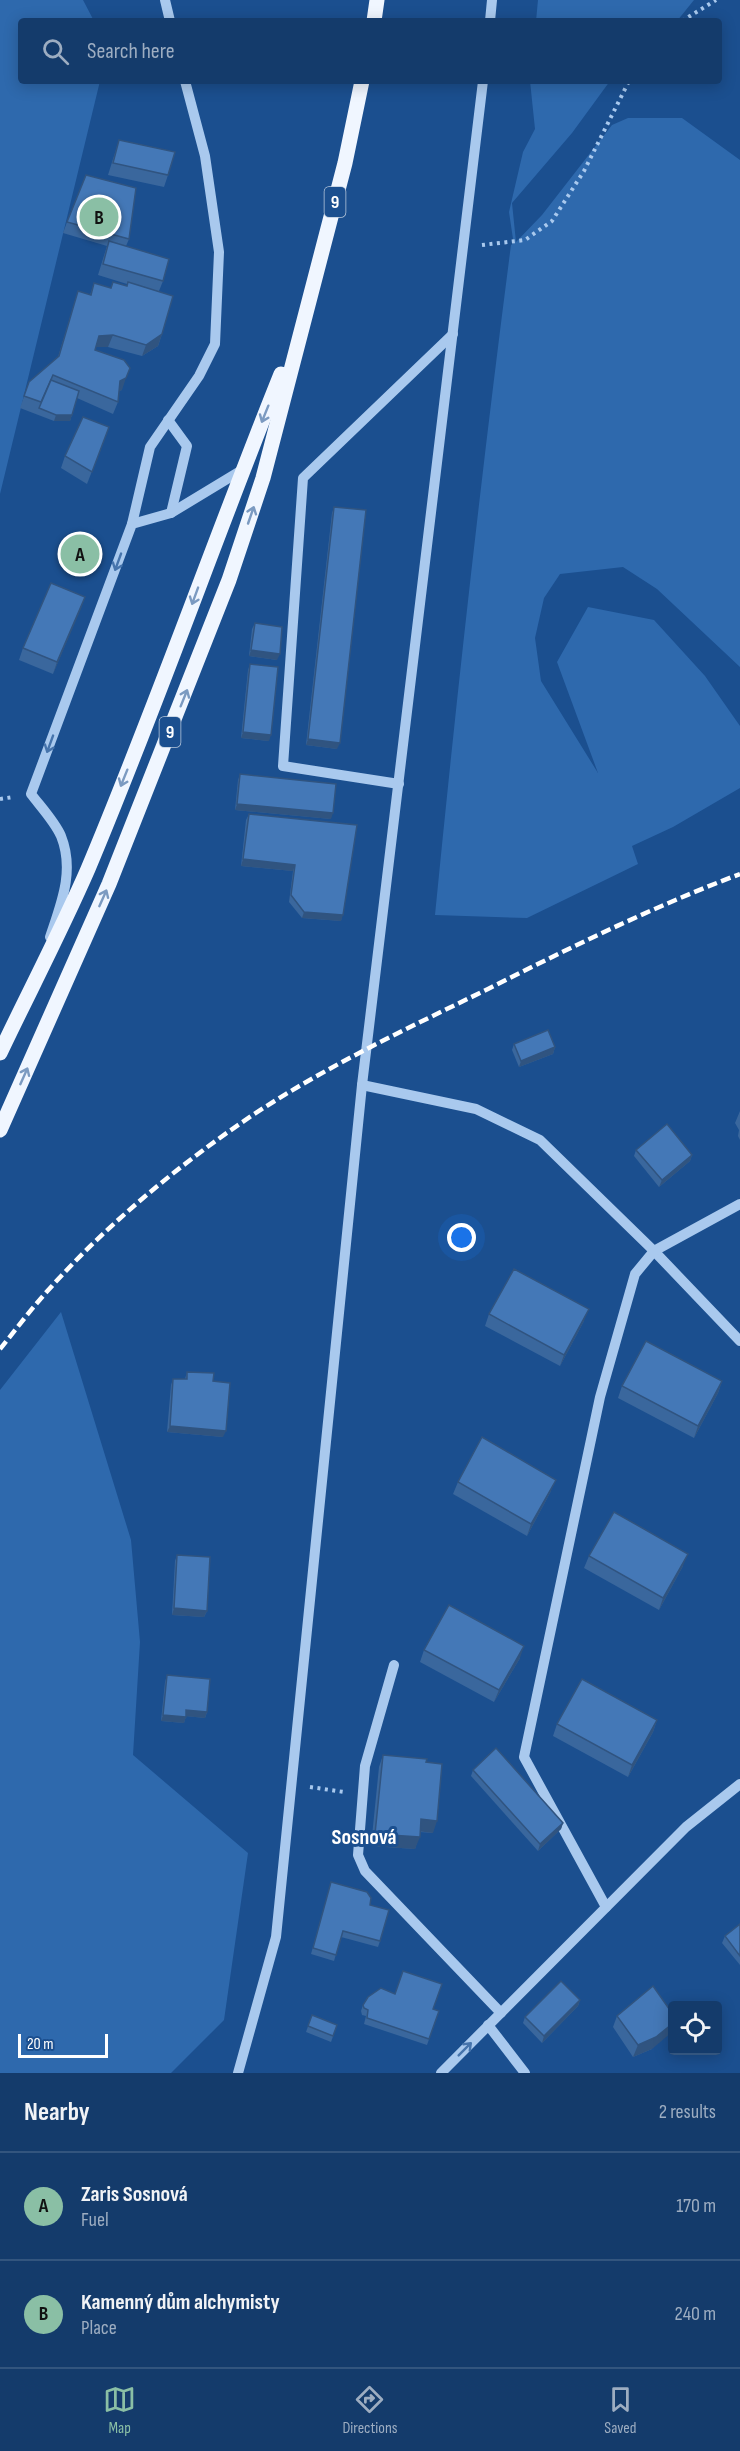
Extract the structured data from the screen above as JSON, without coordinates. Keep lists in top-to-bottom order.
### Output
{
  "streets": {
    "main road": ["9"]
  },
  "districts": ["Sosnová"],
  "scale_bar": "20 m",
  "page": {
    "search": "Search here",
    "pins": ["B", "A"],
    "scale": "20 m",
    "heading": ["Nearby", "2 results"],
    "list": [
      {
        "mark": "A",
        "name": "Zaris Sosnová",
        "note": "Fuel",
        "value": "170 m"
      },
      {
        "mark": "B",
        "name": "Kamenný dům alchymisty",
        "note": "Place",
        "value": "240 m"
      }
    ],
    "nav": ["Map", "Directions", "Saved"]
  }
}
